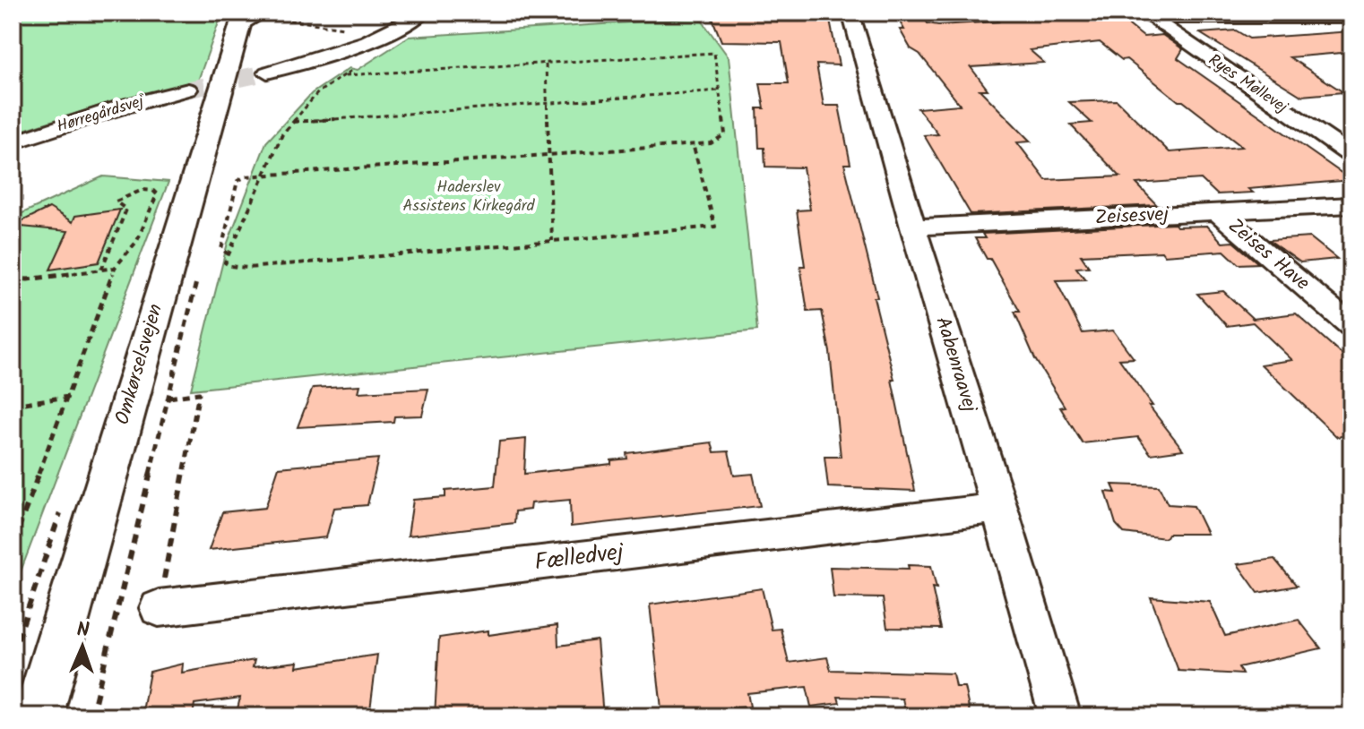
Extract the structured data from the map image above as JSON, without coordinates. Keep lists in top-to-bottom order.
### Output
{
  "streets": {
    "main road": ["Omkørselsvejen"],
    "street": [
      "Ryes Møllevej",
      "Hørregårdsvej",
      "Zeisesvej",
      "Zeises Have",
      "Aabenraavej",
      "Fælledvej"
    ]
  },
  "crossings": [
    ["Zeisesvej", "Zeises Have"],
    ["Zeisesvej", "Aabenraavej"],
    ["Aabenraavej", "Fælledvej"]
  ],
  "parks": ["Haderslev Assistens Kirkegård"],
  "north": "top"
}
